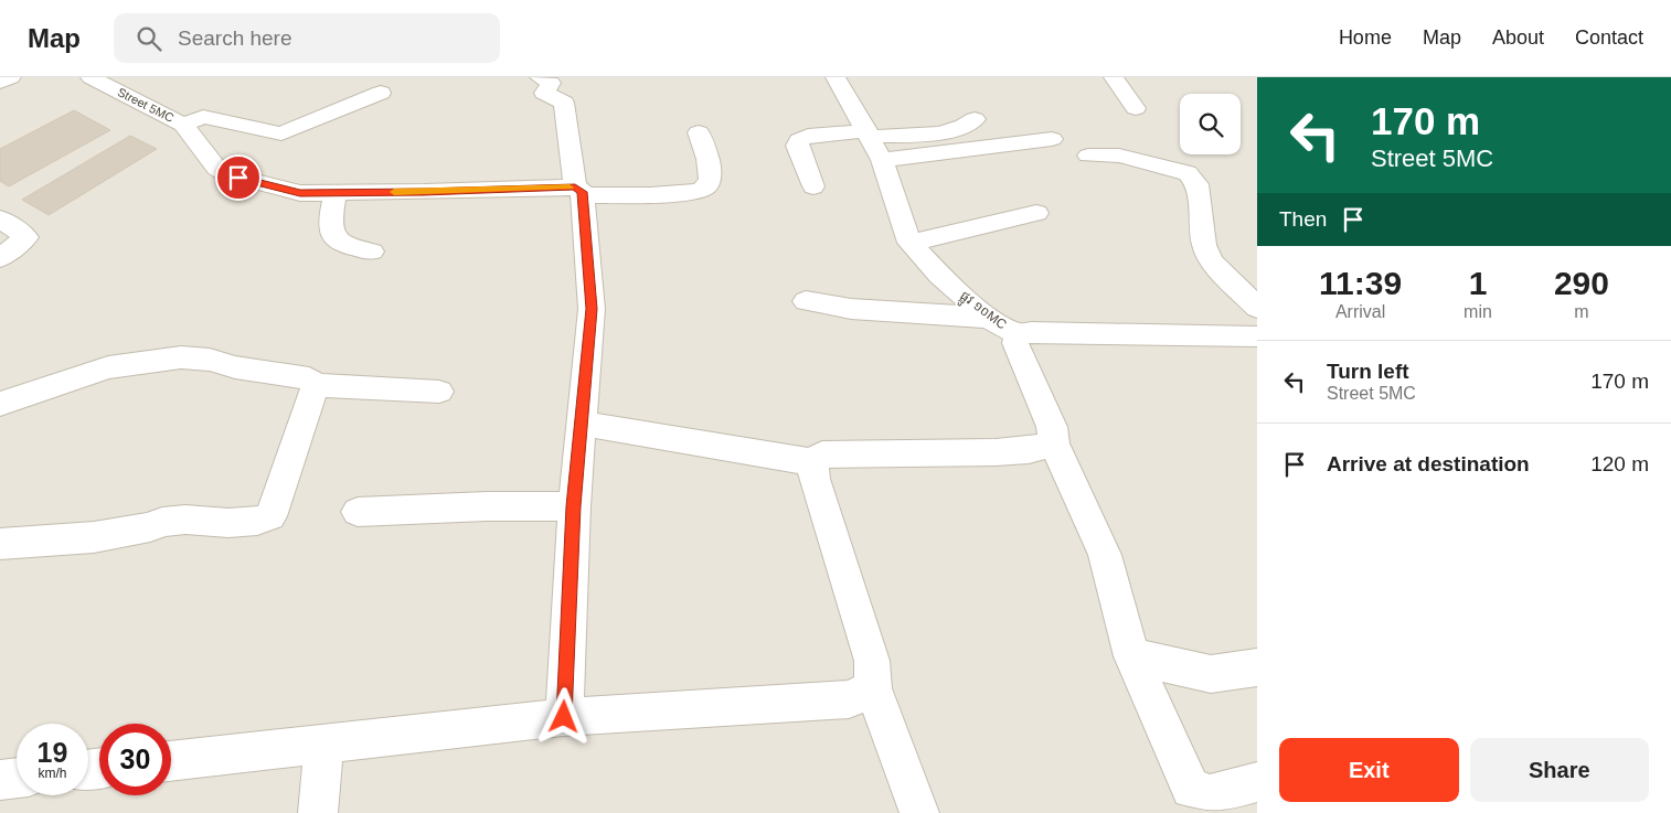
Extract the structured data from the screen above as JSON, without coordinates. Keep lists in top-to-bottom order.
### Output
{
  "streets": {
    "street": ["Street 5MC", "ផ្លូវ ១០MC"]
  },
  "page": {
    "header": "Map",
    "search": "Search here",
    "nav": [
      "Home",
      "Map",
      "About",
      "Contact"
    ],
    "turn": ["170 m", "Street 5MC"],
    "then": "Then",
    "eta": [
      "11:39",
      "Arrival",
      "1",
      "min",
      "290",
      "m"
    ],
    "list": [
      {
        "name": "Turn left",
        "note": "Street 5MC",
        "value": "170 m"
      },
      {
        "name": "Arrive at destination",
        "value": "120 m"
      }
    ],
    "speed": "19 km/h",
    "limit": "30",
    "buttons": ["Exit", "Share"]
  }
}
